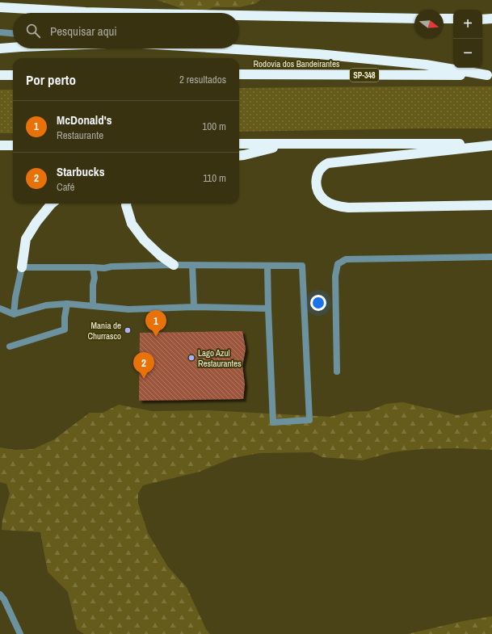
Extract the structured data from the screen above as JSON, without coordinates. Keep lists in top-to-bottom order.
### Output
{
  "streets": {
    "highway": ["Rodovia dos Bandeirantes", "SP-348"]
  },
  "places": ["Mania de Churrasco", "Lago Azul Restaurantes"],
  "north": "right",
  "page": {
    "map_buttons": ["+", "−"],
    "search": "Pesquisar aqui",
    "heading": ["Por perto", "2 resultados"],
    "list": [
      {
        "mark": "1",
        "name": "McDonald's",
        "note": "Restaurante",
        "value": "100 m"
      },
      {
        "mark": "2",
        "name": "Starbucks",
        "note": "Café",
        "value": "110 m"
      }
    ],
    "pins": ["1", "2"]
  }
}
